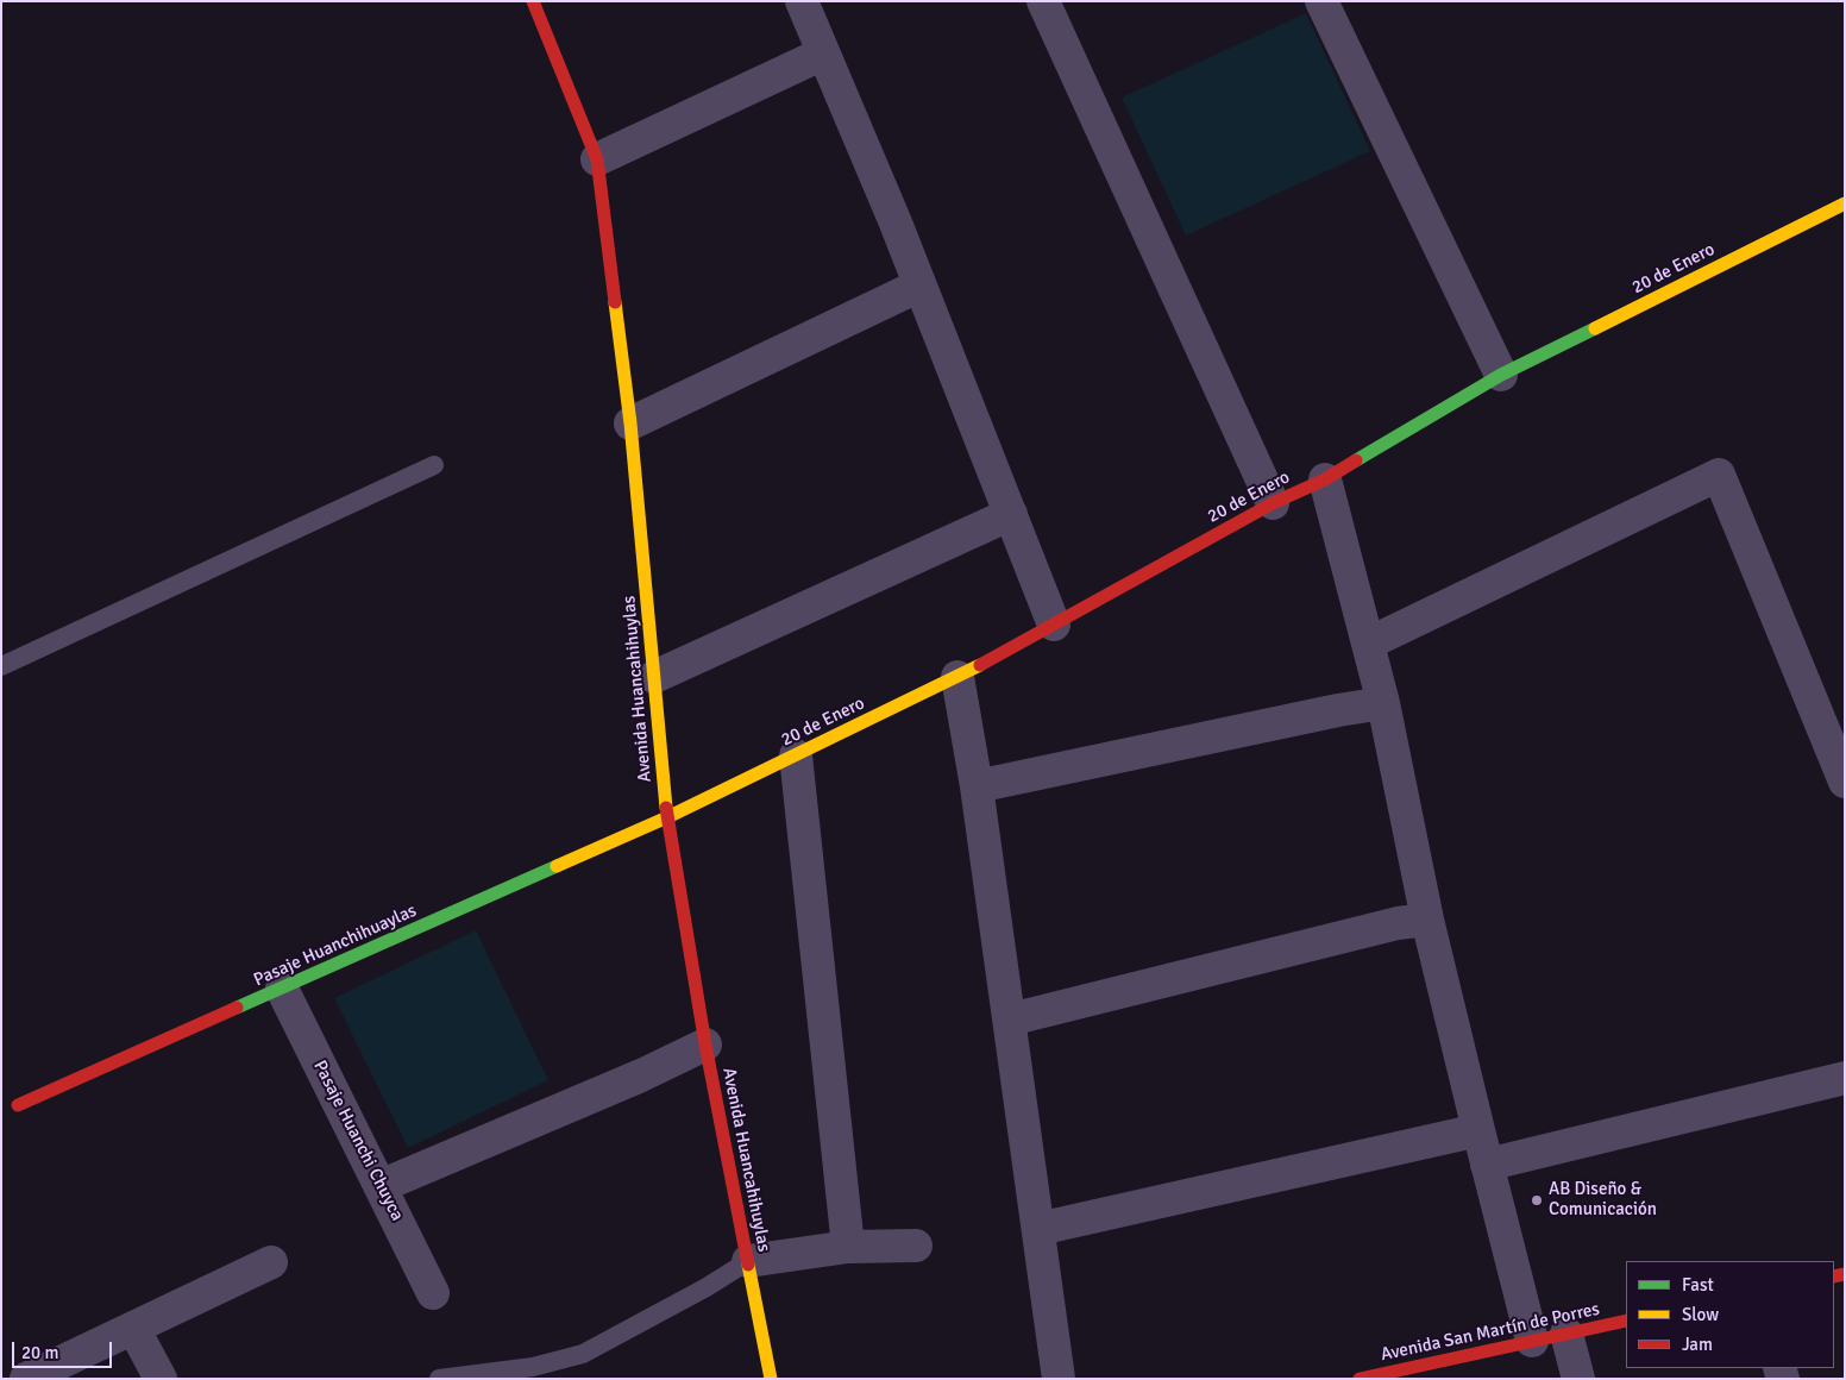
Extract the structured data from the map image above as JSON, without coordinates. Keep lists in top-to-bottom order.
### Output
{
  "streets": {
    "street": [
      "20 de Enero",
      "Avenida Huancahihuylas",
      "Pasaje Huanchihuaylas",
      "Pasaje Huanchi Chuyca",
      "Avenida San Martín de Porres"
    ]
  },
  "crossings": [
    ["20 de Enero", "Avenida Huancahihuylas"],
    ["20 de Enero", "Pasaje Huanchihuaylas"],
    ["Avenida Huancahihuylas", "Pasaje Huanchihuaylas"],
    ["Pasaje Huanchihuaylas", "Pasaje Huanchi Chuyca"]
  ],
  "places": ["AB Diseño & Comunicación"],
  "legend": ["Fast", "Slow", "Jam"],
  "scale_bar": "20 m"
}
